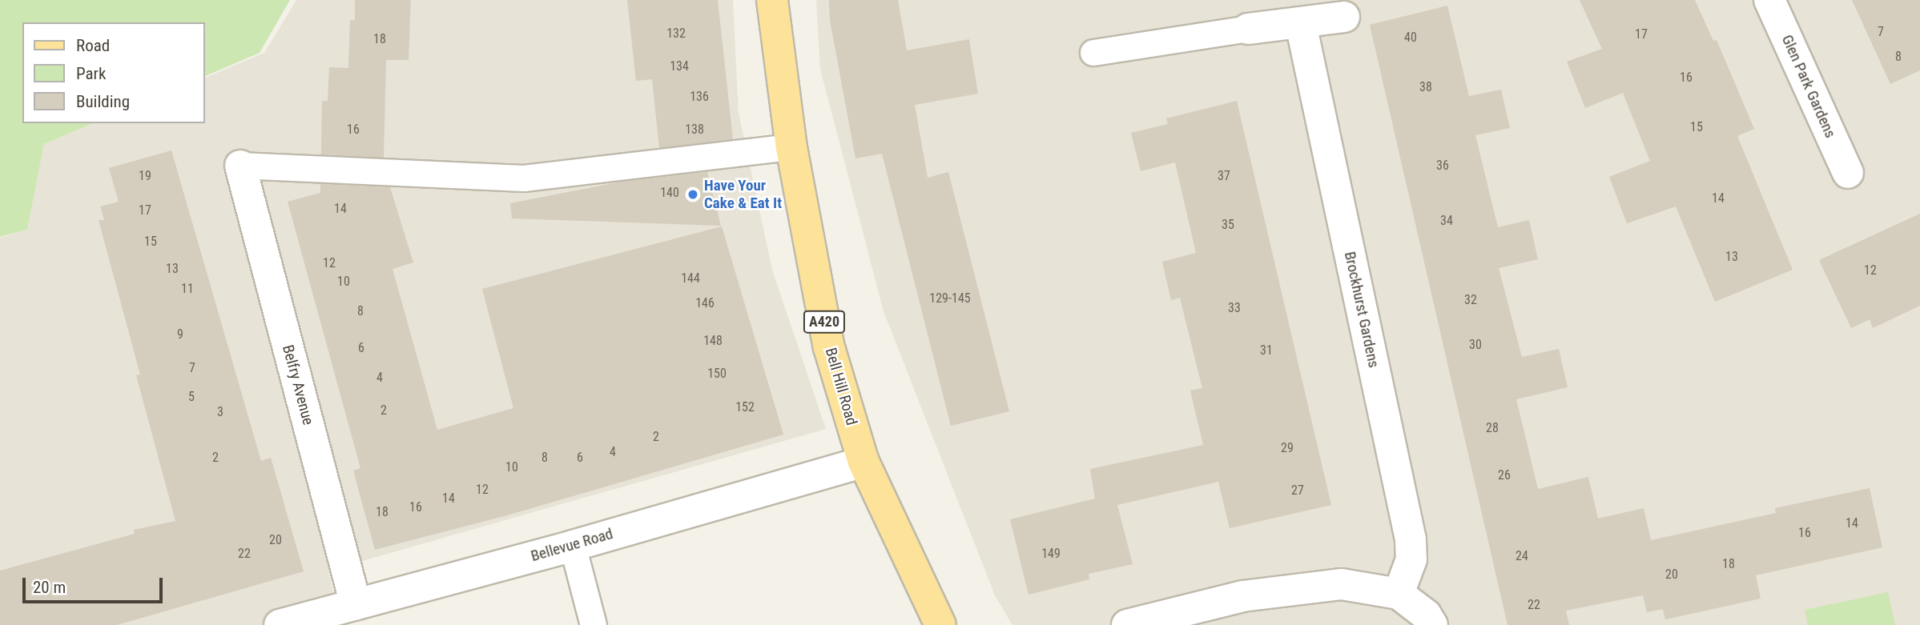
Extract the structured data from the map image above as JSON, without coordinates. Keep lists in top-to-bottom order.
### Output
{
  "streets": {
    "main road": ["A420", "Bell Hill Road"],
    "street": [
      "Glen Park Gardens",
      "Brockhurst Gardens",
      "Belfry Avenue",
      "Bellevue Road"
    ]
  },
  "crossings": [
    ["Belfry Avenue", "Bellevue Road"],
    ["Bell Hill Road", "Bellevue Road"]
  ],
  "places": ["Have Your Cake & Eat It"],
  "house_numbers": [
    "7",
    "132",
    "17",
    "40",
    "18",
    "8",
    "134",
    "16",
    "38",
    "136",
    "15",
    "16",
    "138",
    "36",
    "19",
    "37",
    "140",
    "14",
    "14",
    "17",
    "34",
    "35",
    "15",
    "13",
    "12",
    "13",
    "12",
    "144",
    "10",
    "11",
    "129-145",
    "32",
    "146",
    "33",
    "8",
    "9",
    "148",
    "30",
    "6",
    "31",
    "7",
    "150",
    "4",
    "5",
    "152",
    "2",
    "3",
    "28",
    "2",
    "29",
    "4",
    "2",
    "8",
    "6",
    "10",
    "26",
    "12",
    "27",
    "14",
    "16",
    "18",
    "14",
    "16",
    "20",
    "22",
    "149",
    "24",
    "18",
    "20",
    "22"
  ],
  "legend": ["Road", "Park", "Building"],
  "scale_bar": "20 m"
}
